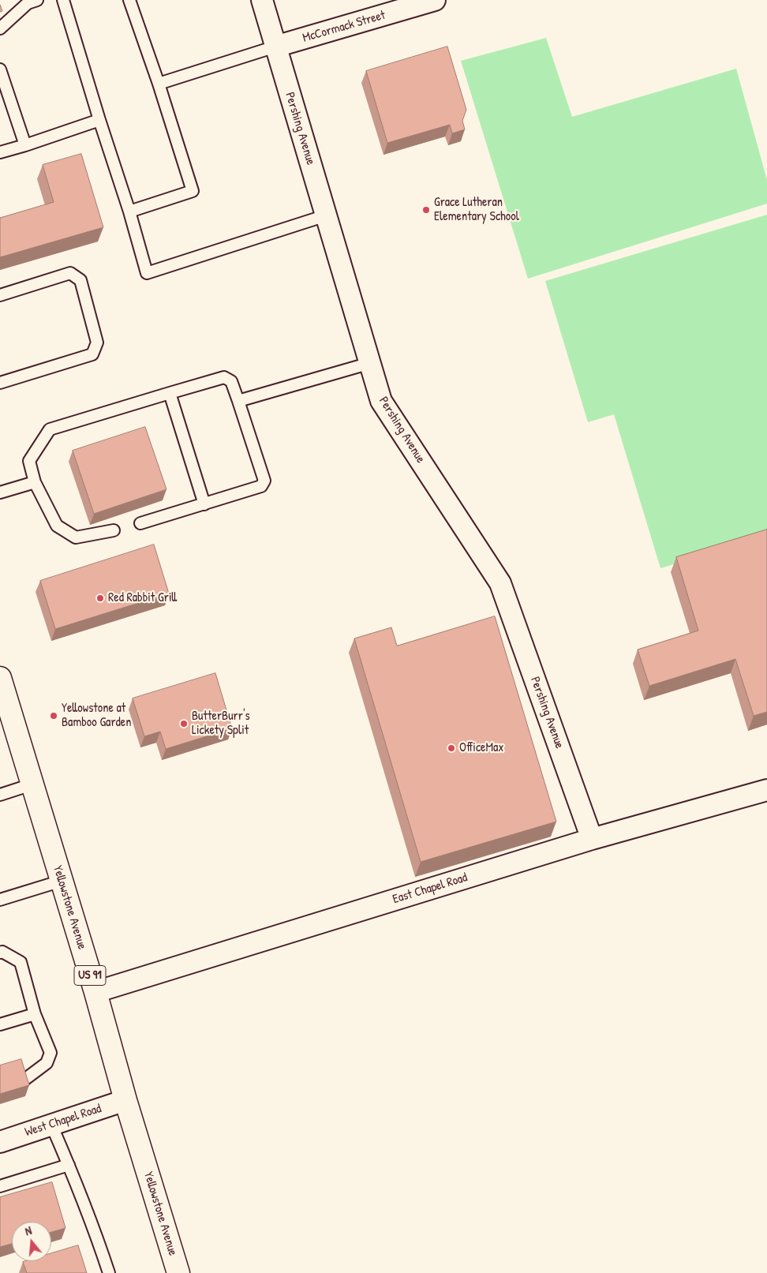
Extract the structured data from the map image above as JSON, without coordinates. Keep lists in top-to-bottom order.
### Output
{
  "streets": {
    "main road": ["Yellowstone Avenue", "US 91"],
    "street": [
      "McCormack Street",
      "Pershing Avenue",
      "East Chapel Road",
      "West Chapel Road"
    ]
  },
  "crossings": [
    ["McCormack Street", "Pershing Avenue"],
    ["Pershing Avenue", "East Chapel Road"],
    ["East Chapel Road", "Yellowstone Avenue"],
    ["Yellowstone Avenue", "West Chapel Road"]
  ],
  "places": [
    "Grace Lutheran Elementary School",
    "Red Rabbit Grill",
    "Yellowstone at Bamboo Garden",
    "ButterBurr's Lickety Split",
    "OfficeMax"
  ],
  "north": "top"
}
